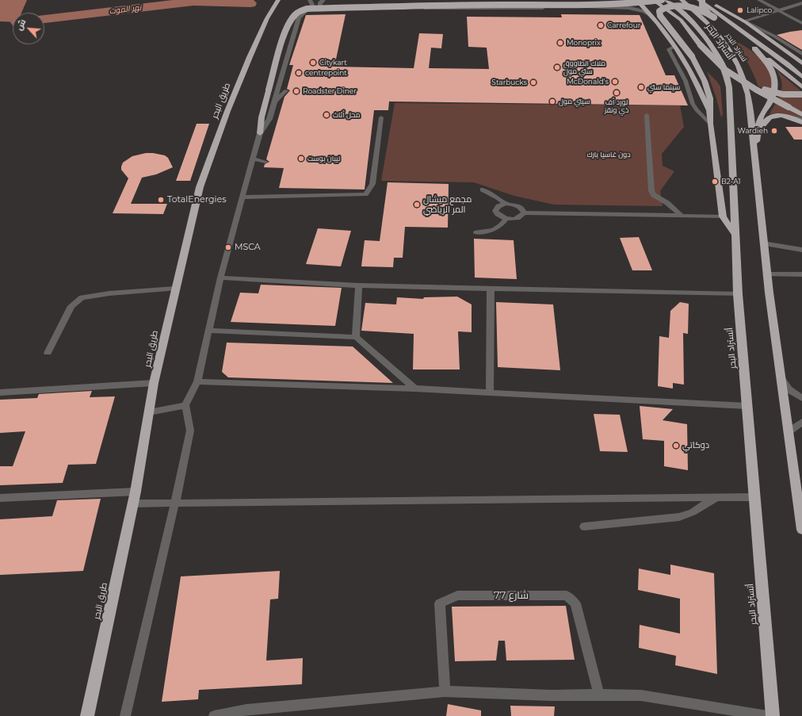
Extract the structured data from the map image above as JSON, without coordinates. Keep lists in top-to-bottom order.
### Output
{
  "streets": {
    "highway": ["أتستراد البحر", "تستراد البحر", "طريق البحر"],
    "street": ["شارع 77"]
  },
  "water": ["نهر الموت"],
  "parks": ["دون غاسيا بارك"],
  "places": [
    "Lalipco",
    "Carrefour",
    "Monoprix",
    "Citykart",
    "ملاك الطاووق ستي مول",
    "centrepoint",
    "McDonald's",
    "Starbucks",
    "سينما ستي",
    "Roadster Diner",
    "لورد أف ذي ونقز",
    "سيتي مول",
    "محل أثاث",
    "Wardieh",
    "ليبان بوست",
    "B2-A1",
    "TotalEnergies",
    "مجمع ميشال المر الرياضي",
    "MSCA",
    "دوكاتي"
  ],
  "north": "top left"
}
